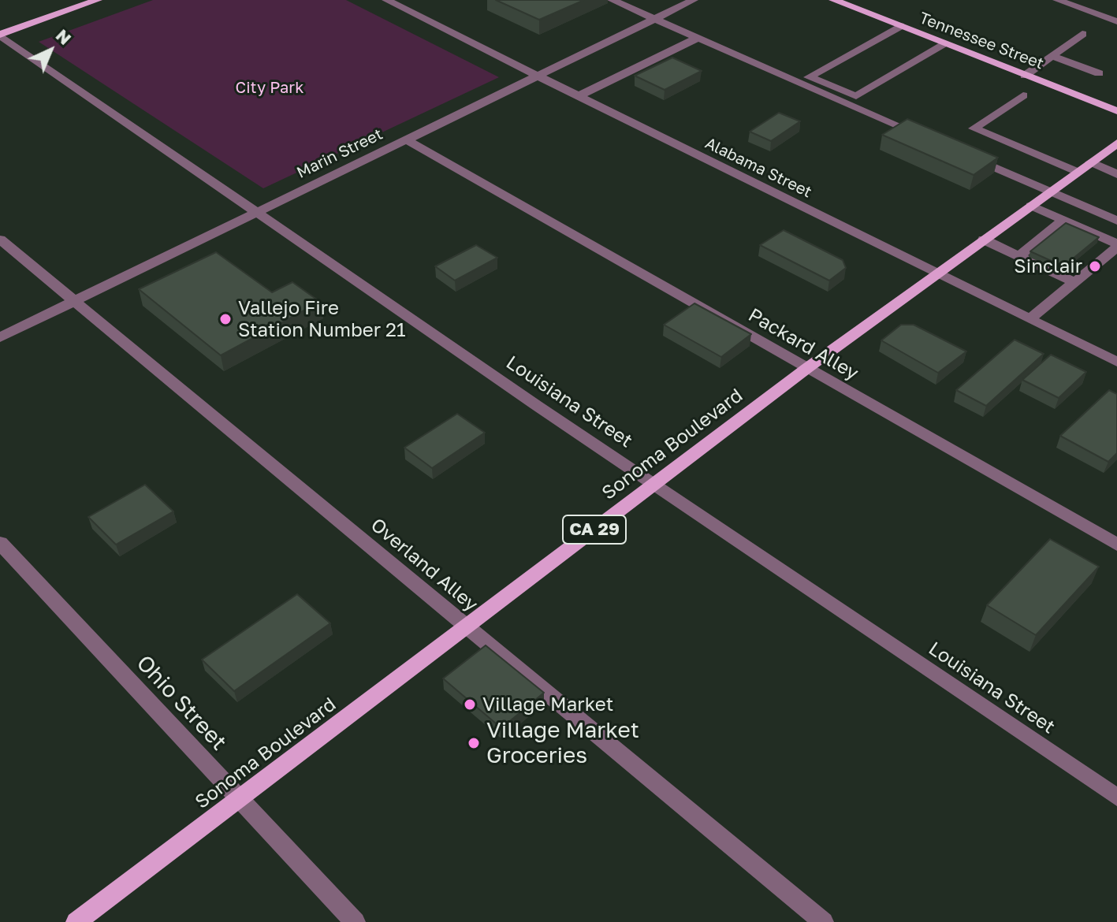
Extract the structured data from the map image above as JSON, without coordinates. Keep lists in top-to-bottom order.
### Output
{
  "streets": {
    "main road": ["Tennessee Street", "Sonoma Boulevard", "CA 29"],
    "street": [
      "Marin Street",
      "Alabama Street",
      "Packard Alley",
      "Louisiana Street",
      "Overland Alley",
      "Ohio Street"
    ]
  },
  "crossings": [
    ["Marin Street", "Alabama Street"],
    ["Marin Street", "Packard Alley"],
    ["Marin Street", "Louisiana Street"],
    ["Marin Street", "Overland Alley"],
    ["Alabama Street", "Sonoma Boulevard"],
    ["Packard Alley", "Sonoma Boulevard"],
    ["Louisiana Street", "Sonoma Boulevard"],
    ["Sonoma Boulevard", "Overland Alley"],
    ["Sonoma Boulevard", "Ohio Street"]
  ],
  "parks": ["City Park"],
  "places": [
    "Sinclair",
    "Vallejo Fire Station Number 21",
    "Village Market",
    "Village Market Groceries"
  ],
  "north": "top right"
}
